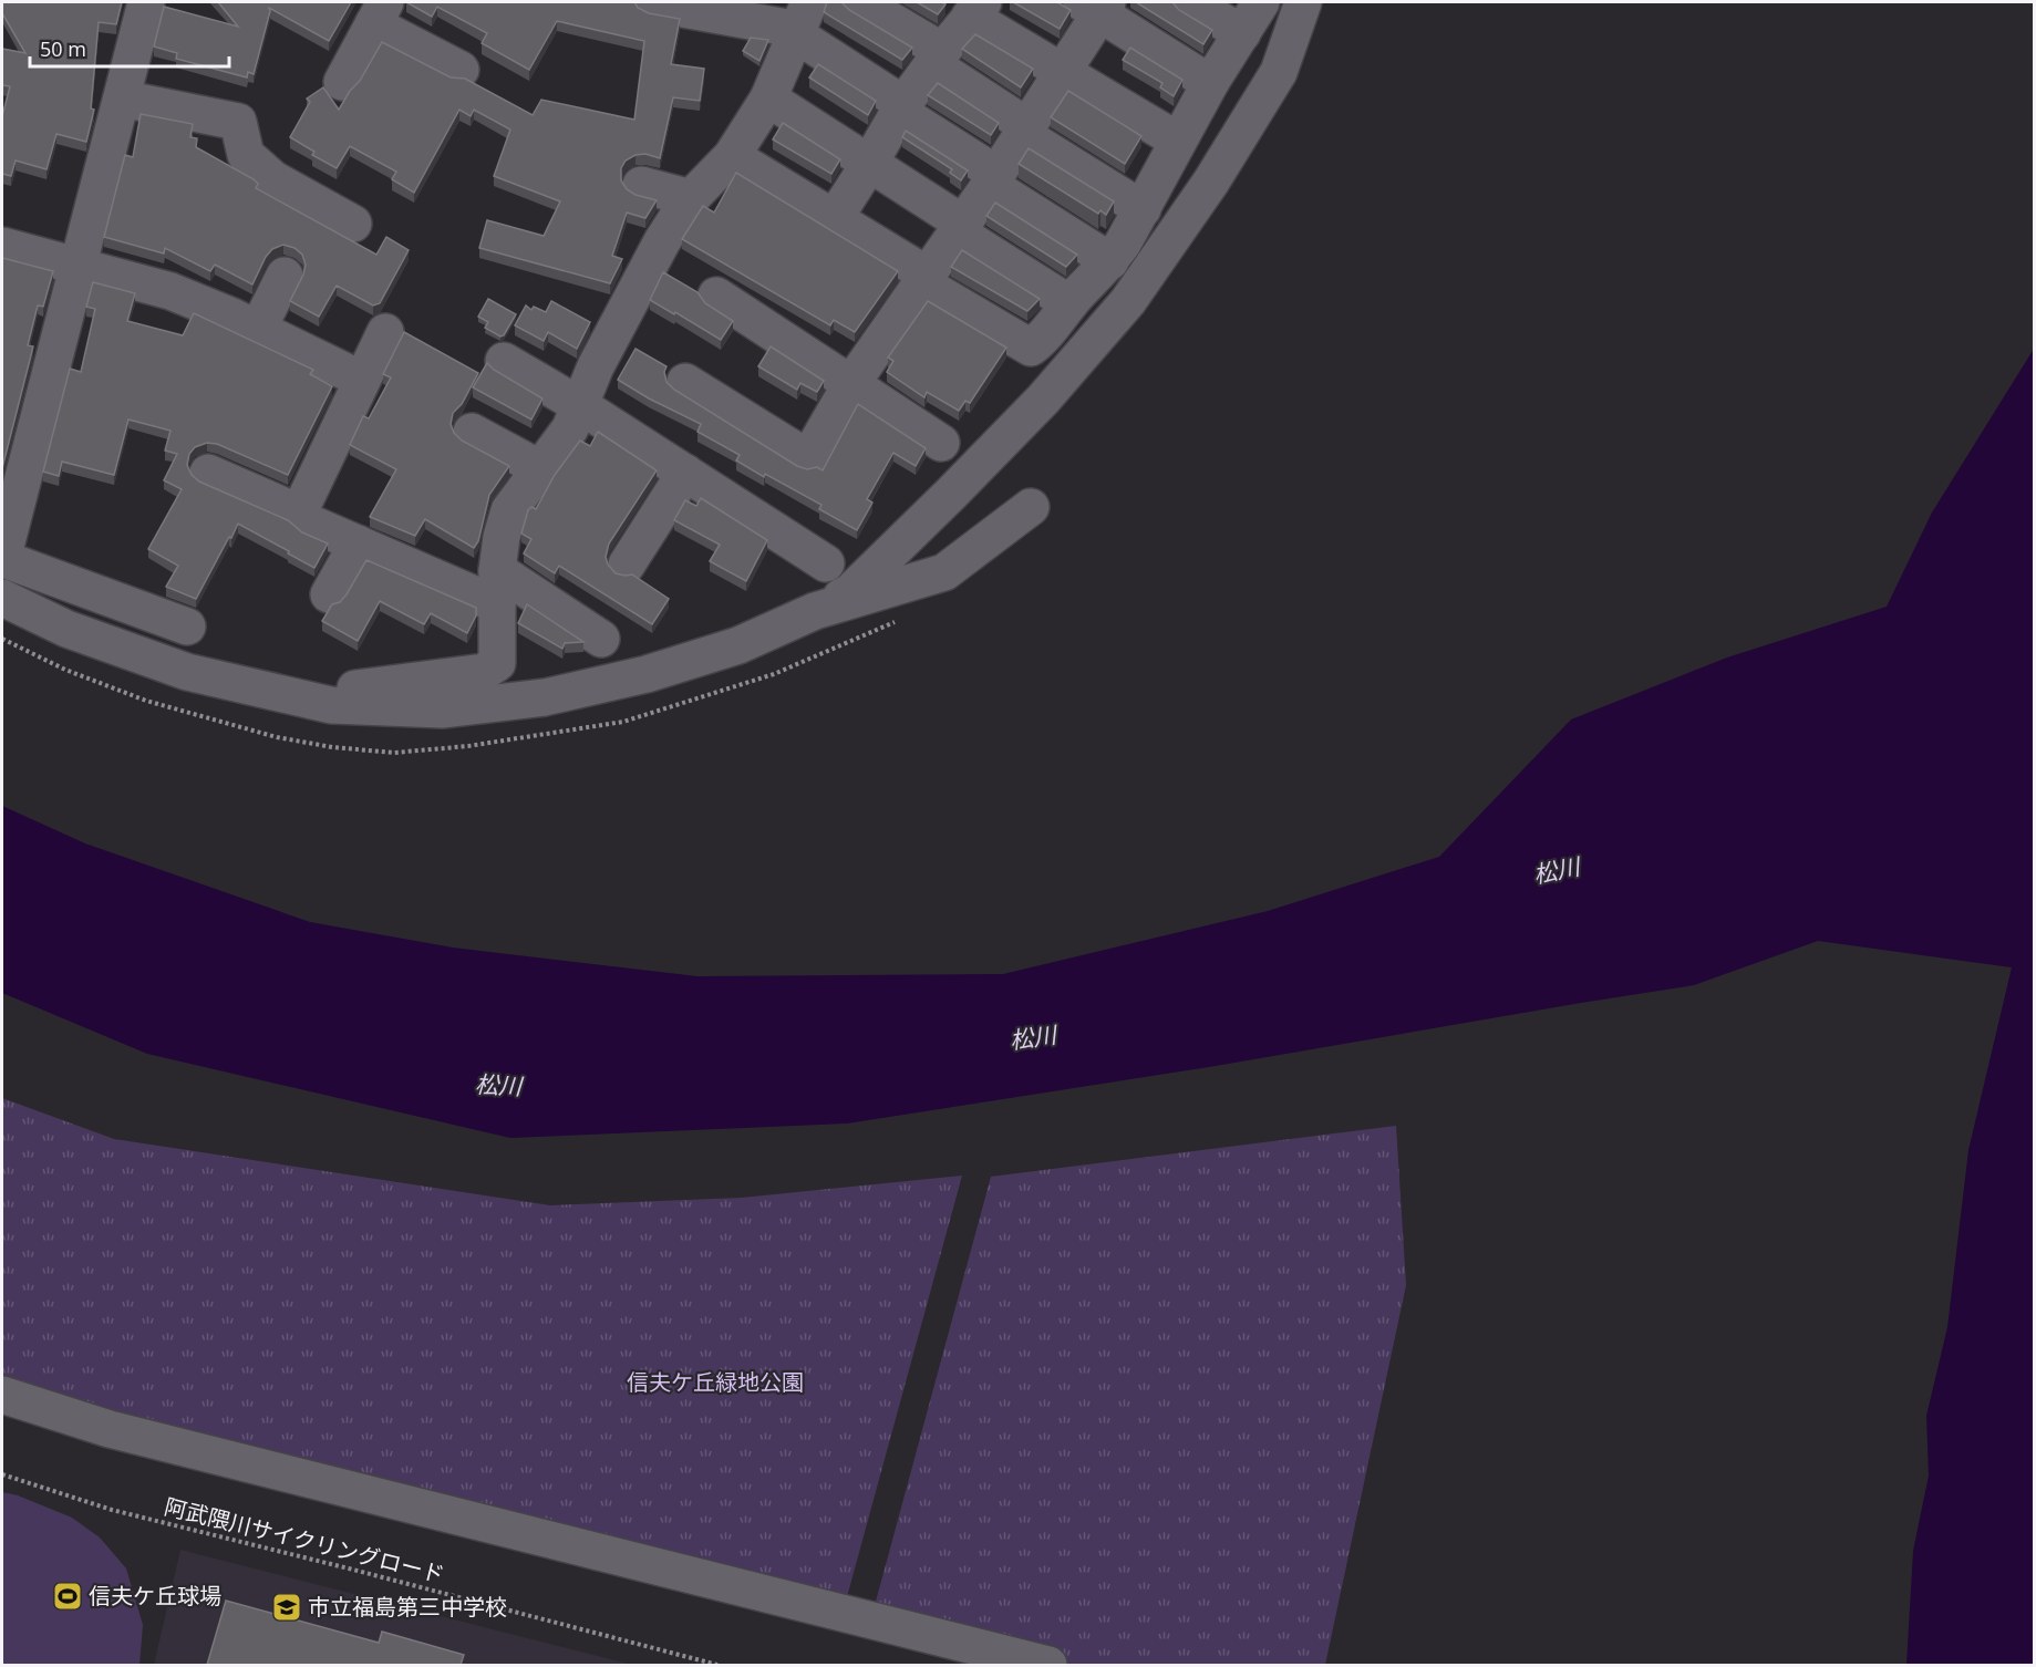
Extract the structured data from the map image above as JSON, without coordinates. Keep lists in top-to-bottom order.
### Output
{
  "streets": {
    "path": ["阿武隈川サイクリングロード"]
  },
  "water": ["松川"],
  "parks": ["信夫ケ丘緑地公園"],
  "places": {
    "sports": ["信夫ケ丘球場"],
    "school or university": ["市立福島第三中学校"]
  },
  "scale_bar": "50 m"
}
